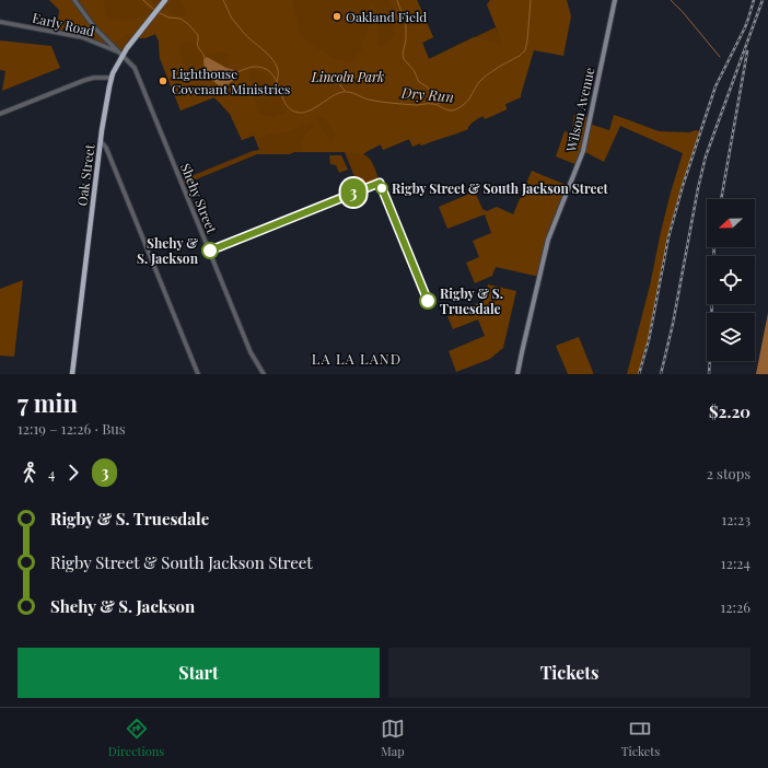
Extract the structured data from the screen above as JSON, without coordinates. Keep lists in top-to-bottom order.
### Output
{
  "streets": {
    "highway": ["Oak Street"],
    "main road": ["Wilson Avenue"],
    "street": ["Early Road", "Shehy Street"]
  },
  "crossings": [
    ["Early Road", "Oak Street"],
    ["Early Road", "Shehy Street"],
    ["Oak Street", "Shehy Street"]
  ],
  "districts": ["LA LA LAND"],
  "water": ["Dry Run"],
  "parks": ["Lincoln Park"],
  "places": [
    "Oakland Field",
    "Lighthouse Covenant Ministries",
    "Rigby Street & South Jackson Street",
    "Shehy & S. Jackson",
    "Rigby & S. Truesdale"
  ],
  "lines": ["bus line 3"],
  "north": "left",
  "page": {
    "on_map": "3",
    "heading": ["7 min", "12:19 – 12:26 · Bus", "$2.20"],
    "legs": ["4", "3", "2 stops"],
    "list": [
      {
        "name": "Rigby & S. Truesdale",
        "value": "12:23"
      },
      {
        "name": "Rigby Street & South Jackson Street",
        "value": "12:24"
      },
      {
        "name": "Shehy & S. Jackson",
        "value": "12:26"
      }
    ],
    "buttons": ["Start", "Tickets"],
    "tabs": ["Directions", "Map", "Tickets"]
  }
}
